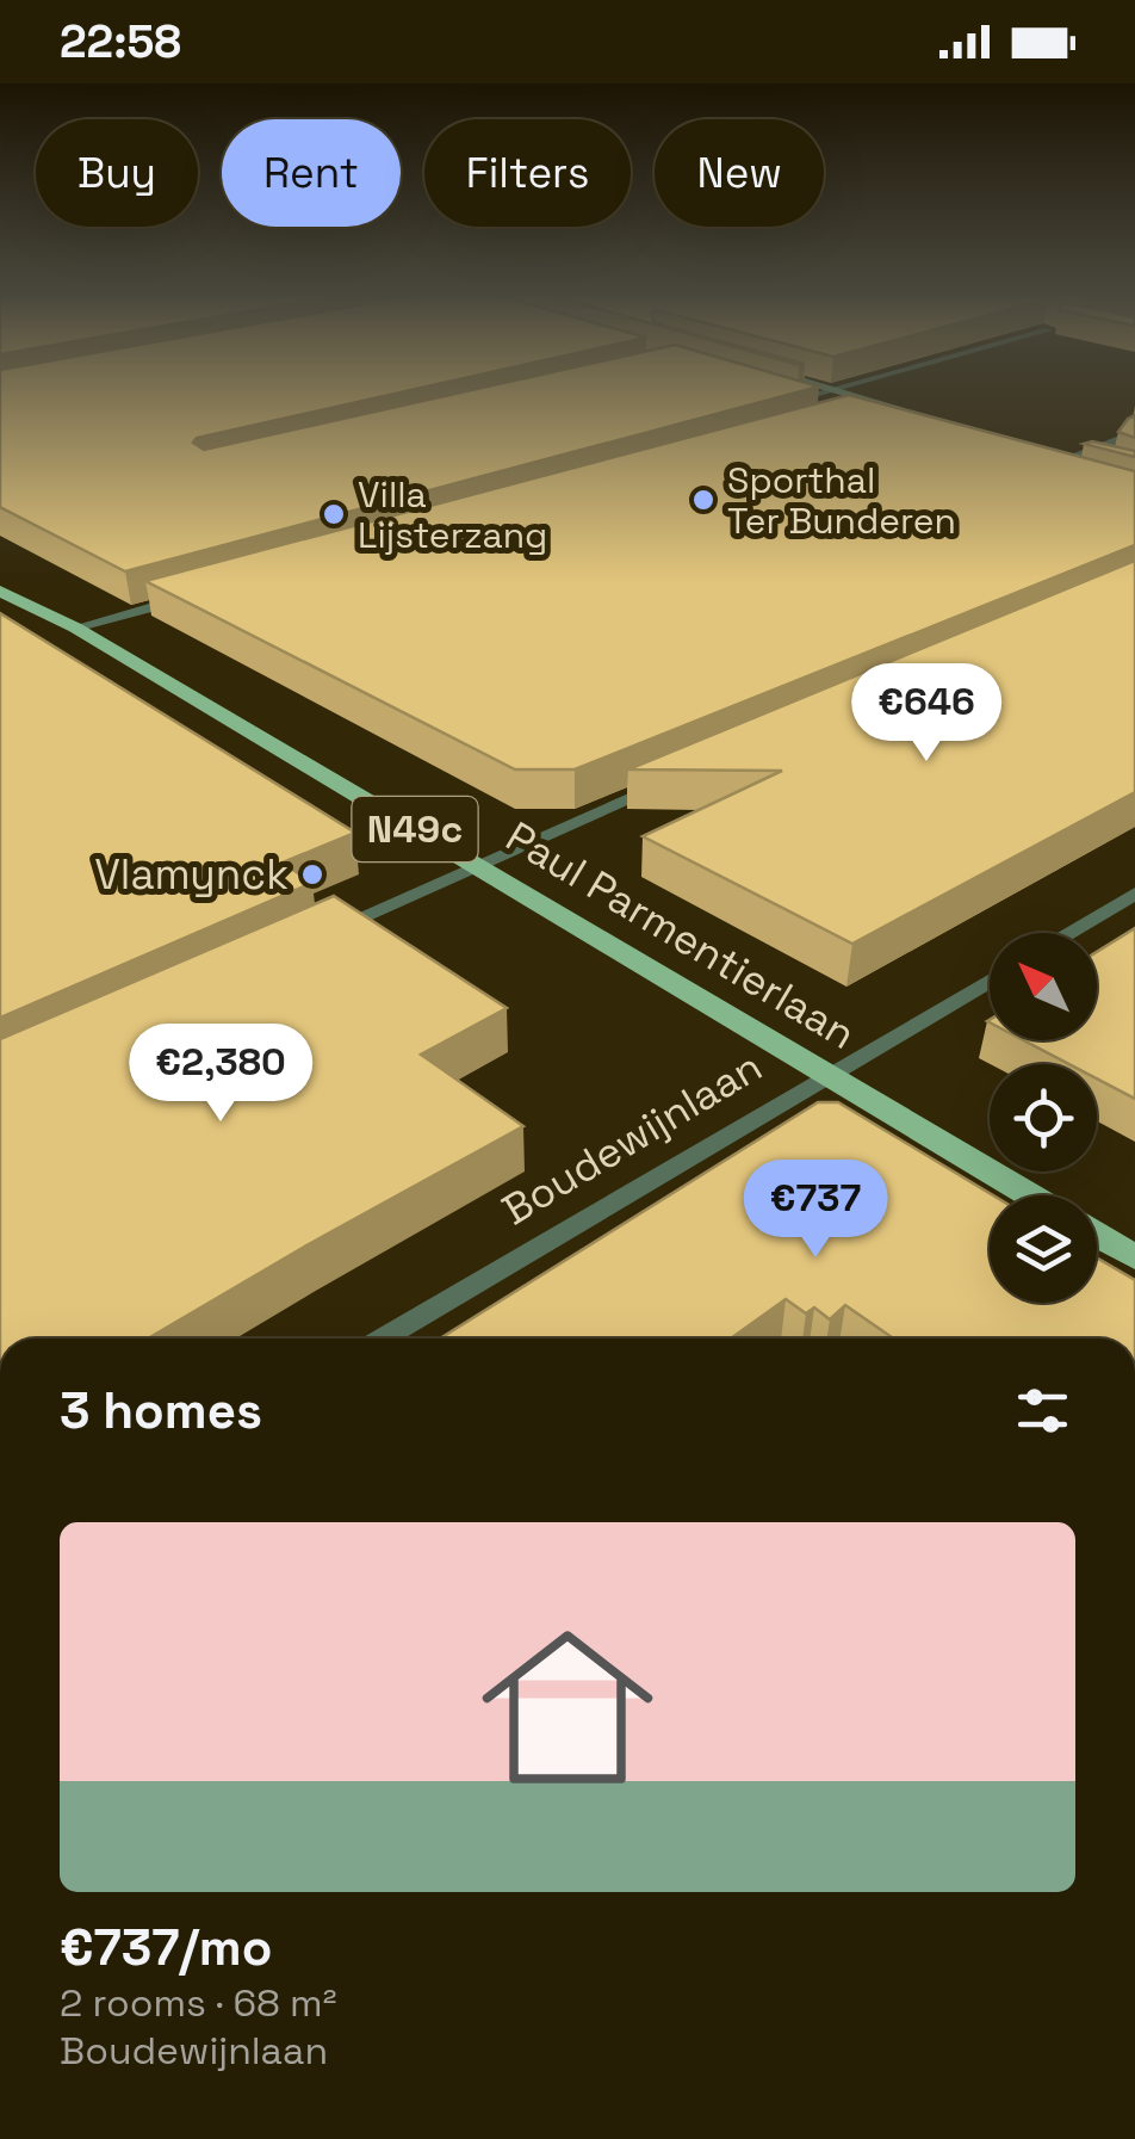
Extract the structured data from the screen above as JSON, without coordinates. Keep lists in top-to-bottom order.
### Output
{
  "streets": {
    "main road": ["N49c", "Paul Parmentierlaan"],
    "street": ["Boudewijnlaan"]
  },
  "crossings": [
    ["Paul Parmentierlaan", "Boudewijnlaan"]
  ],
  "places": ["Sporthal Ter Bunderen", "Villa Lijsterzang", "Vlamynck"],
  "north": "top left",
  "page": {
    "status": "22:58",
    "chip": [
      "Buy",
      "Rent",
      "Filters",
      "New"
    ],
    "price": ["€646", "€2,380", "€737"],
    "heading": "3 homes",
    "list": [
      {
        "name": "€737/mo",
        "note": "2 rooms · 68 m² · Boudewijnlaan"
      }
    ]
  }
}
